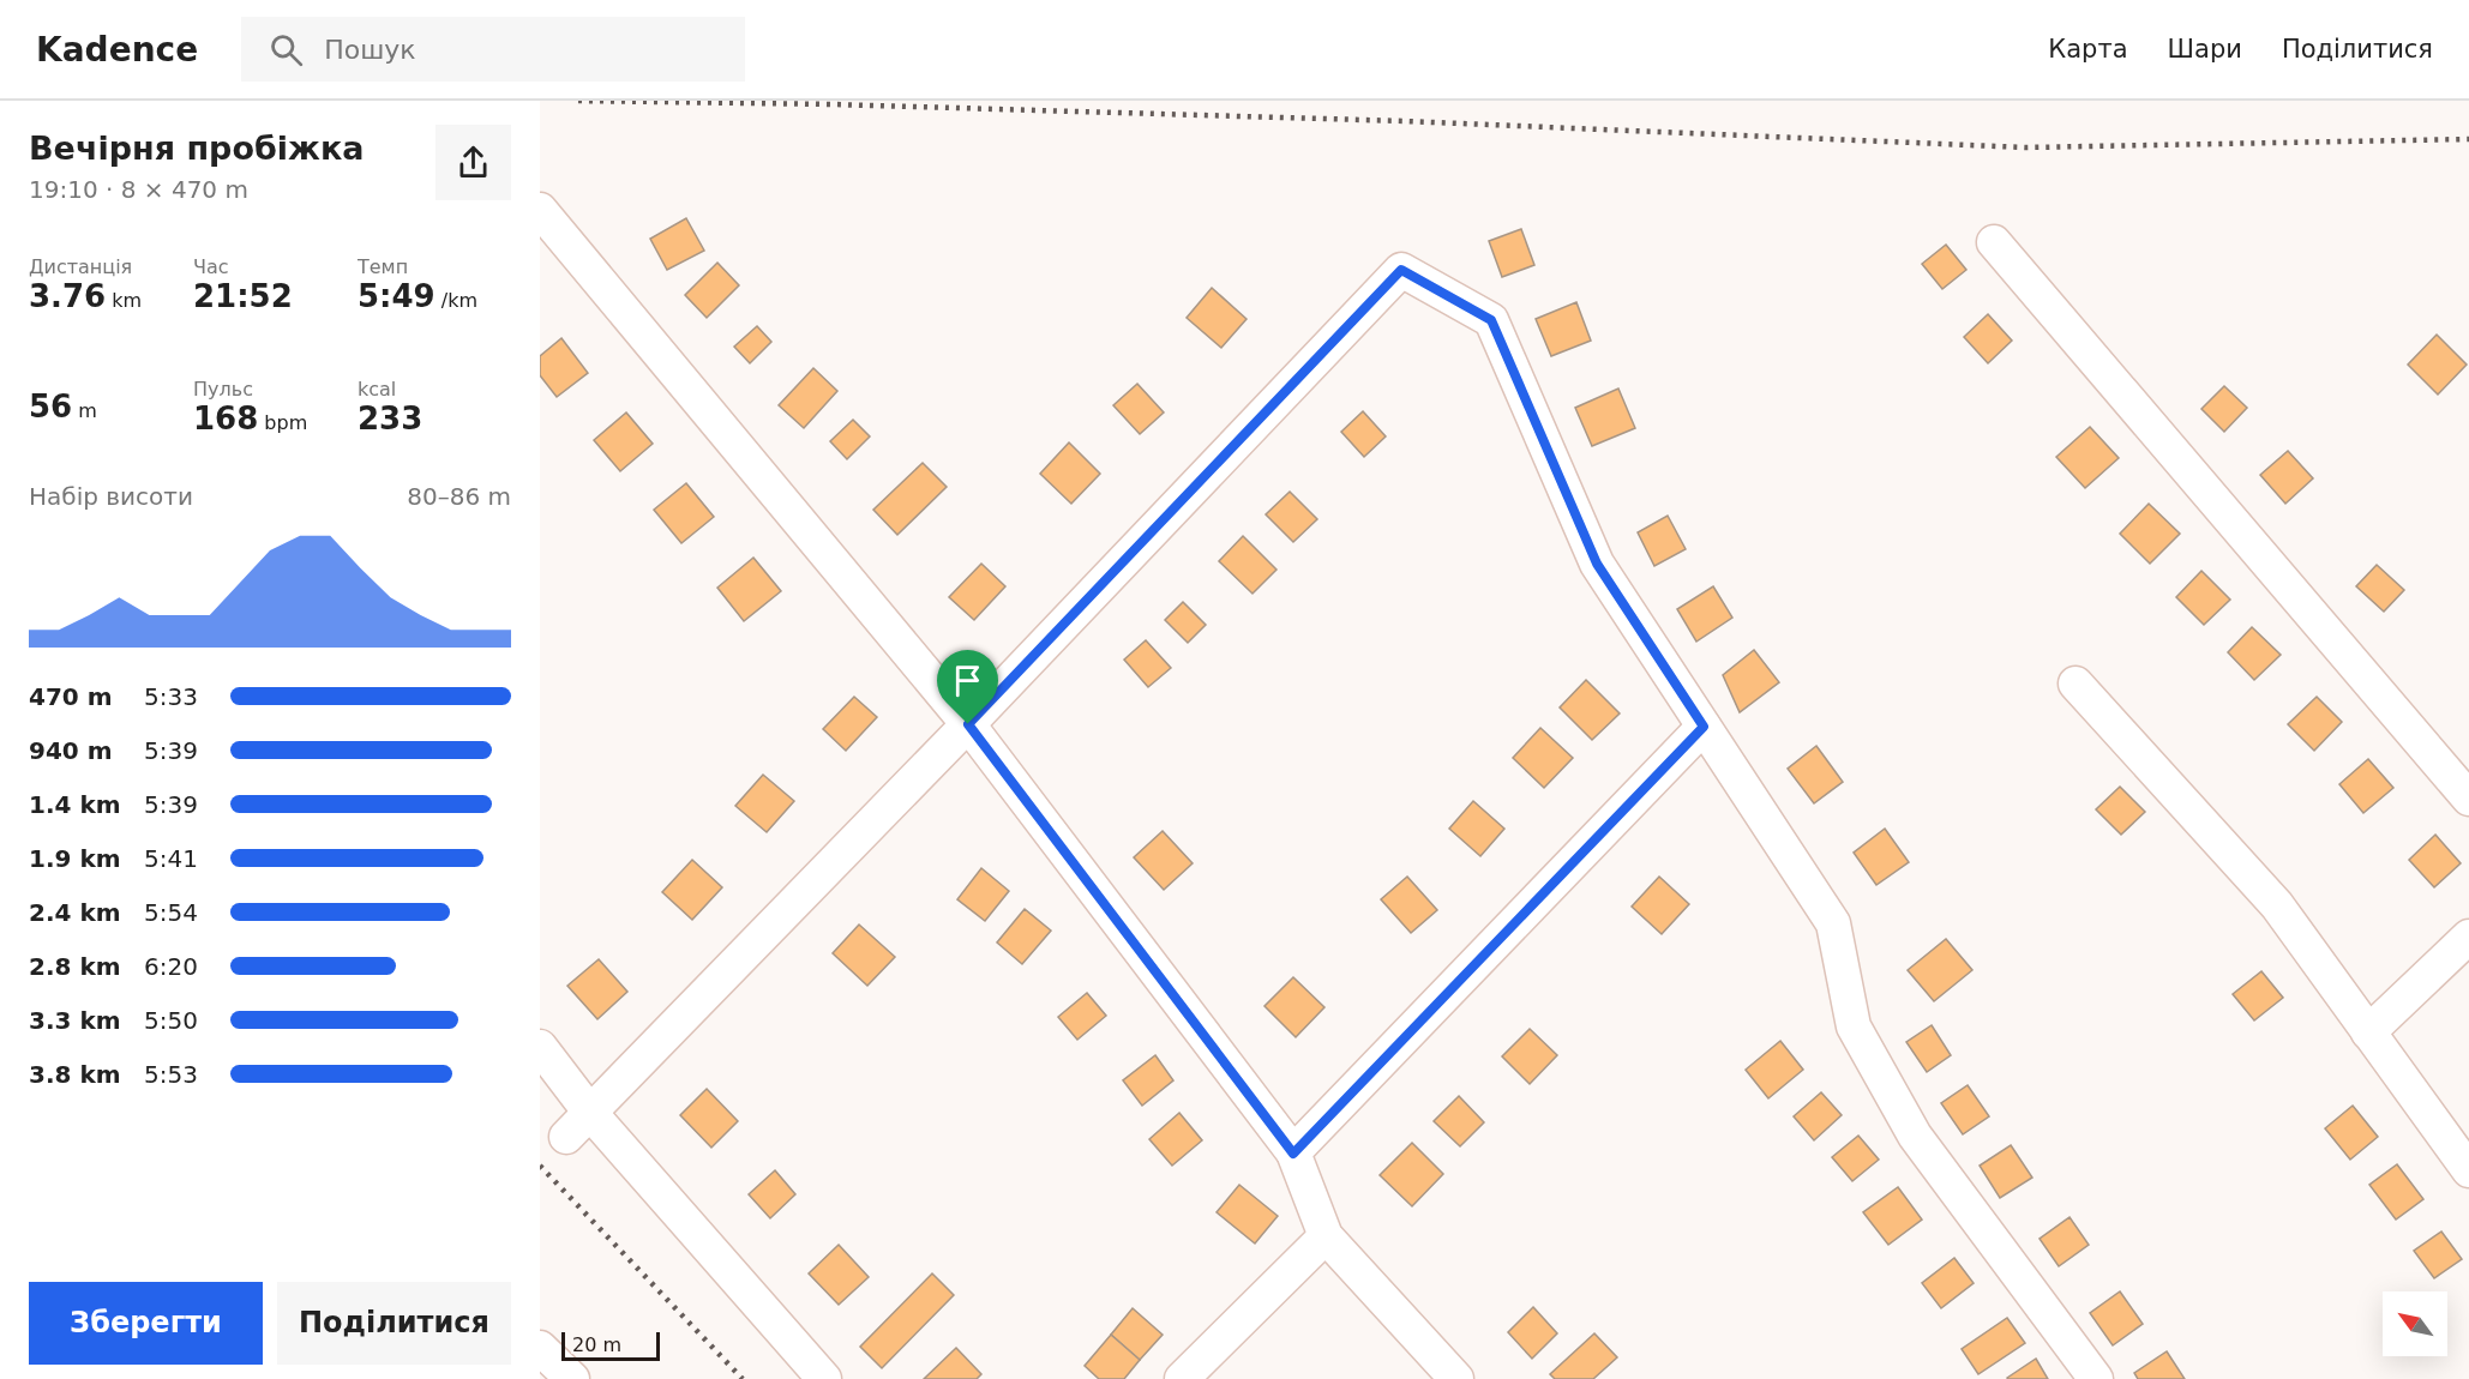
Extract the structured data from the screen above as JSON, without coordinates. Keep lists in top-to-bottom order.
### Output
{
  "scale_bar": "20 m",
  "north": "top left",
  "page": {
    "header": "Kadence",
    "search": "Пошук",
    "nav": ["Карта", "Шари", "Поділитися"],
    "heading": ["Вечірня пробіжка", "19:10 · 8 × 470 m"],
    "stats": [
      ["Дистанція", "3.76 km"],
      ["Час", "21:52"],
      ["Темп", "5:49 /km"],
      ["56 m"],
      ["Пульс", "168 bpm"],
      ["kcal", "233"]
    ],
    "chart": ["Набір висоти", "80–86 m"],
    "list": [
      {
        "name": "470 m",
        "note": "5:33"
      },
      {
        "name": "940 m",
        "note": "5:39"
      },
      {
        "name": "1.4 km",
        "note": "5:39"
      },
      {
        "name": "1.9 km",
        "note": "5:41"
      },
      {
        "name": "2.4 km",
        "note": "5:54"
      },
      {
        "name": "2.8 km",
        "note": "6:20"
      },
      {
        "name": "3.3 km",
        "note": "5:50"
      },
      {
        "name": "3.8 km",
        "note": "5:53"
      }
    ],
    "buttons": ["Зберегти", "Поділитися"],
    "scale": "20 m"
  }
}
